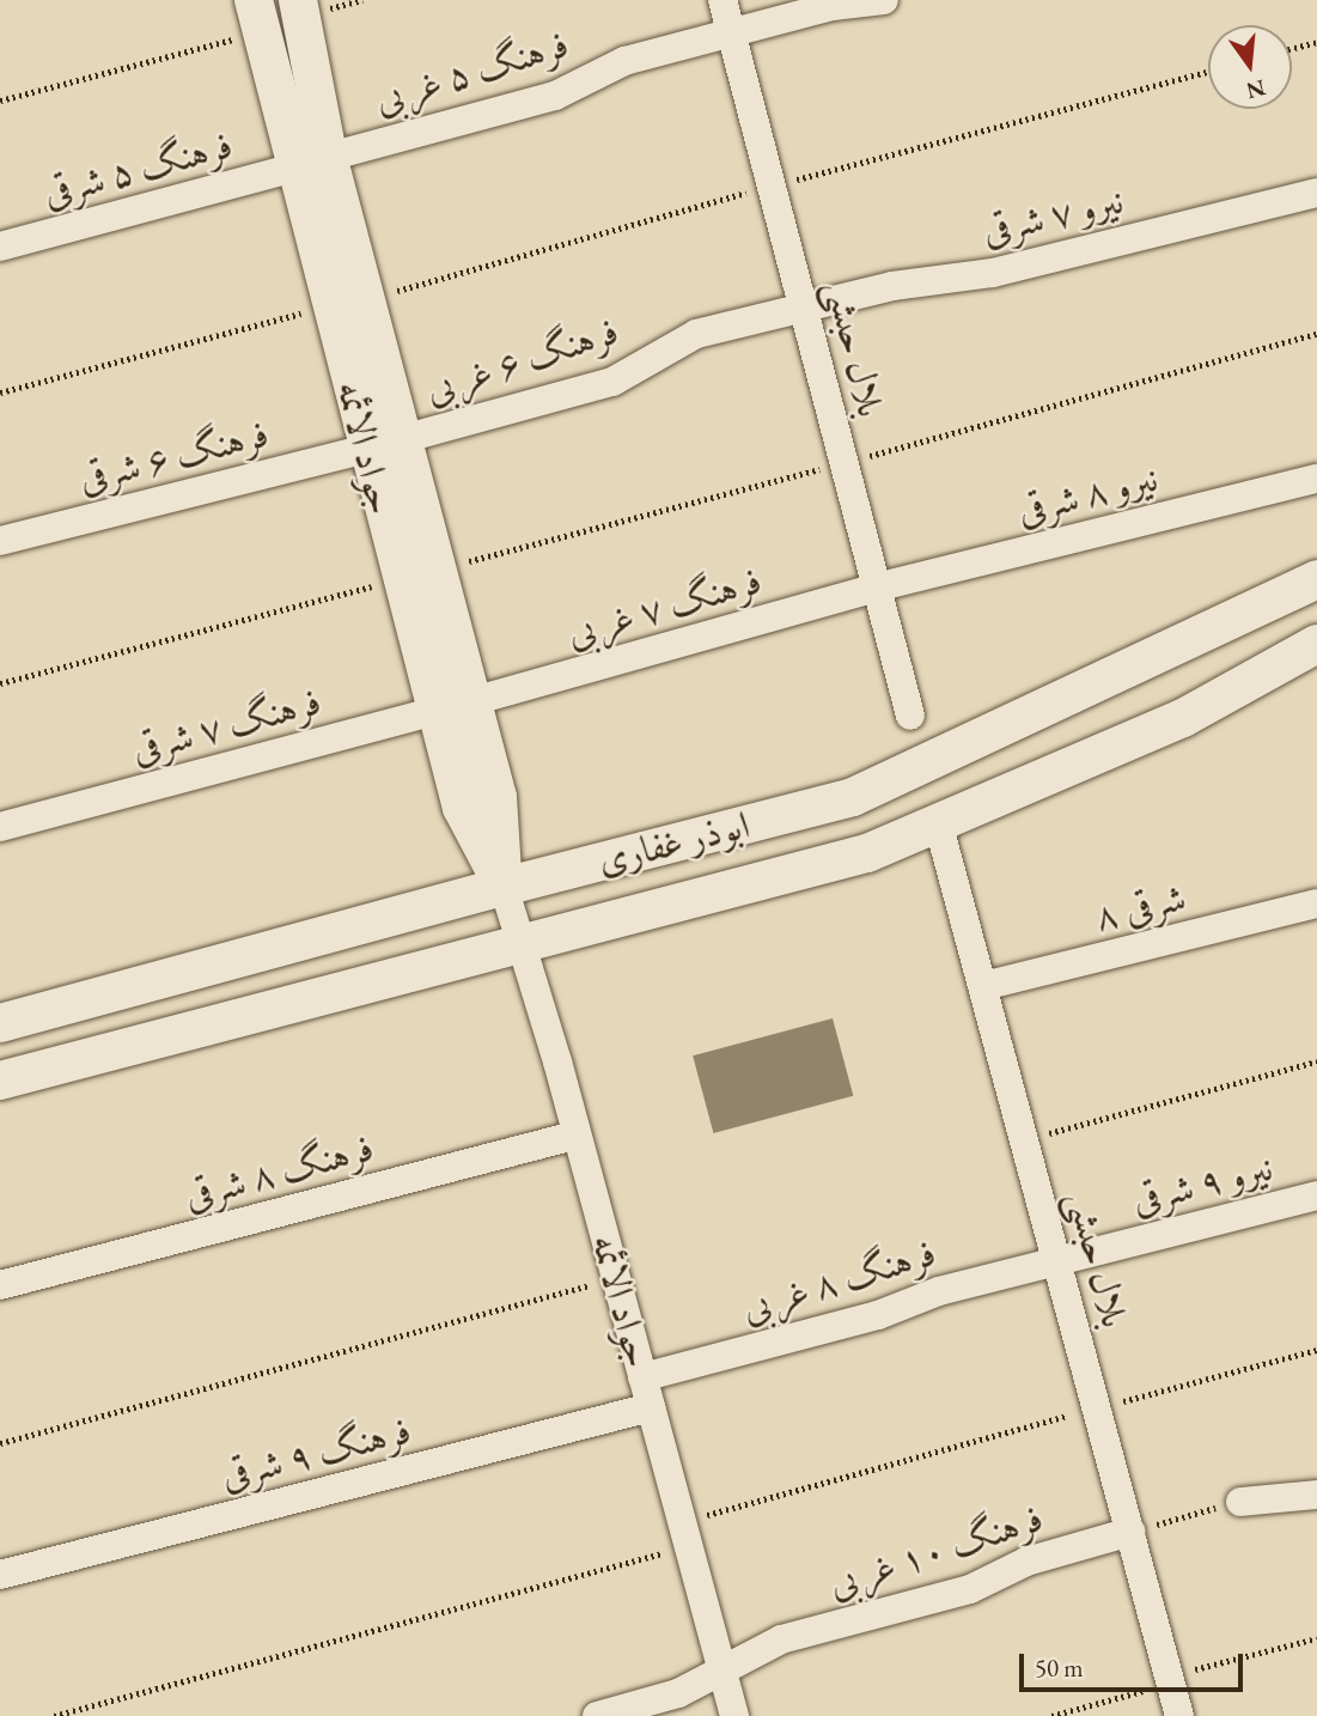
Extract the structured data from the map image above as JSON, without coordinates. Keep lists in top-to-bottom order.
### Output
{
  "streets": {
    "street": [
      "فرهنگ ۵ غربی",
      "فرهنگ ۵ شرقی",
      "نیرو ۷ شرقی",
      "بلال حبشی",
      "فرهنگ ۶ غربی",
      "جواد الائمه",
      "فرهنگ ۶ شرقی",
      "نیرو ۸ شرقی",
      "فرهنگ ۷ غربی",
      "فرهنگ ۷ شرقی",
      "ابوذر غفاری",
      "۸ شرقی",
      "فرهنگ ۸ شرقی",
      "نیرو ۹ شرقی",
      "فرهنگ ۸ غربی",
      "فرهنگ ۹ شرقی",
      "فرهنگ ۱۰ غربی"
    ]
  },
  "crossings": [
    ["فرهنگ ۵ غربی", "فرهنگ ۵ شرقی"],
    ["فرهنگ ۵ غربی", "بلال حبشی"],
    ["فرهنگ ۵ غربی", "جواد الائمه"],
    ["فرهنگ ۵ شرقی", "جواد الائمه"],
    ["نیرو ۷ شرقی", "بلال حبشی"],
    ["نیرو ۷ شرقی", "فرهنگ ۶ غربی"],
    ["بلال حبشی", "فرهنگ ۶ غربی"],
    ["بلال حبشی", "نیرو ۸ شرقی"],
    ["بلال حبشی", "فرهنگ ۷ غربی"],
    ["بلال حبشی", "ابوذر غفاری"],
    ["بلال حبشی", "۸ شرقی"],
    ["بلال حبشی", "نیرو ۹ شرقی"],
    ["بلال حبشی", "فرهنگ ۸ غربی"],
    ["بلال حبشی", "فرهنگ ۱۰ غربی"],
    ["فرهنگ ۶ غربی", "جواد الائمه"],
    ["جواد الائمه", "فرهنگ ۶ شرقی"],
    ["جواد الائمه", "فرهنگ ۷ غربی"],
    ["جواد الائمه", "فرهنگ ۷ شرقی"],
    ["جواد الائمه", "ابوذر غفاری"],
    ["جواد الائمه", "فرهنگ ۸ شرقی"],
    ["جواد الائمه", "فرهنگ ۸ غربی"],
    ["جواد الائمه", "فرهنگ ۹ شرقی"],
    ["جواد الائمه", "فرهنگ ۱۰ غربی"],
    ["نیرو ۸ شرقی", "فرهنگ ۷ غربی"],
    ["فرهنگ ۷ غربی", "فرهنگ ۷ شرقی"],
    ["نیرو ۹ شرقی", "فرهنگ ۸ غربی"]
  ],
  "scale_bar": "50 m",
  "north": "bottom"
}
